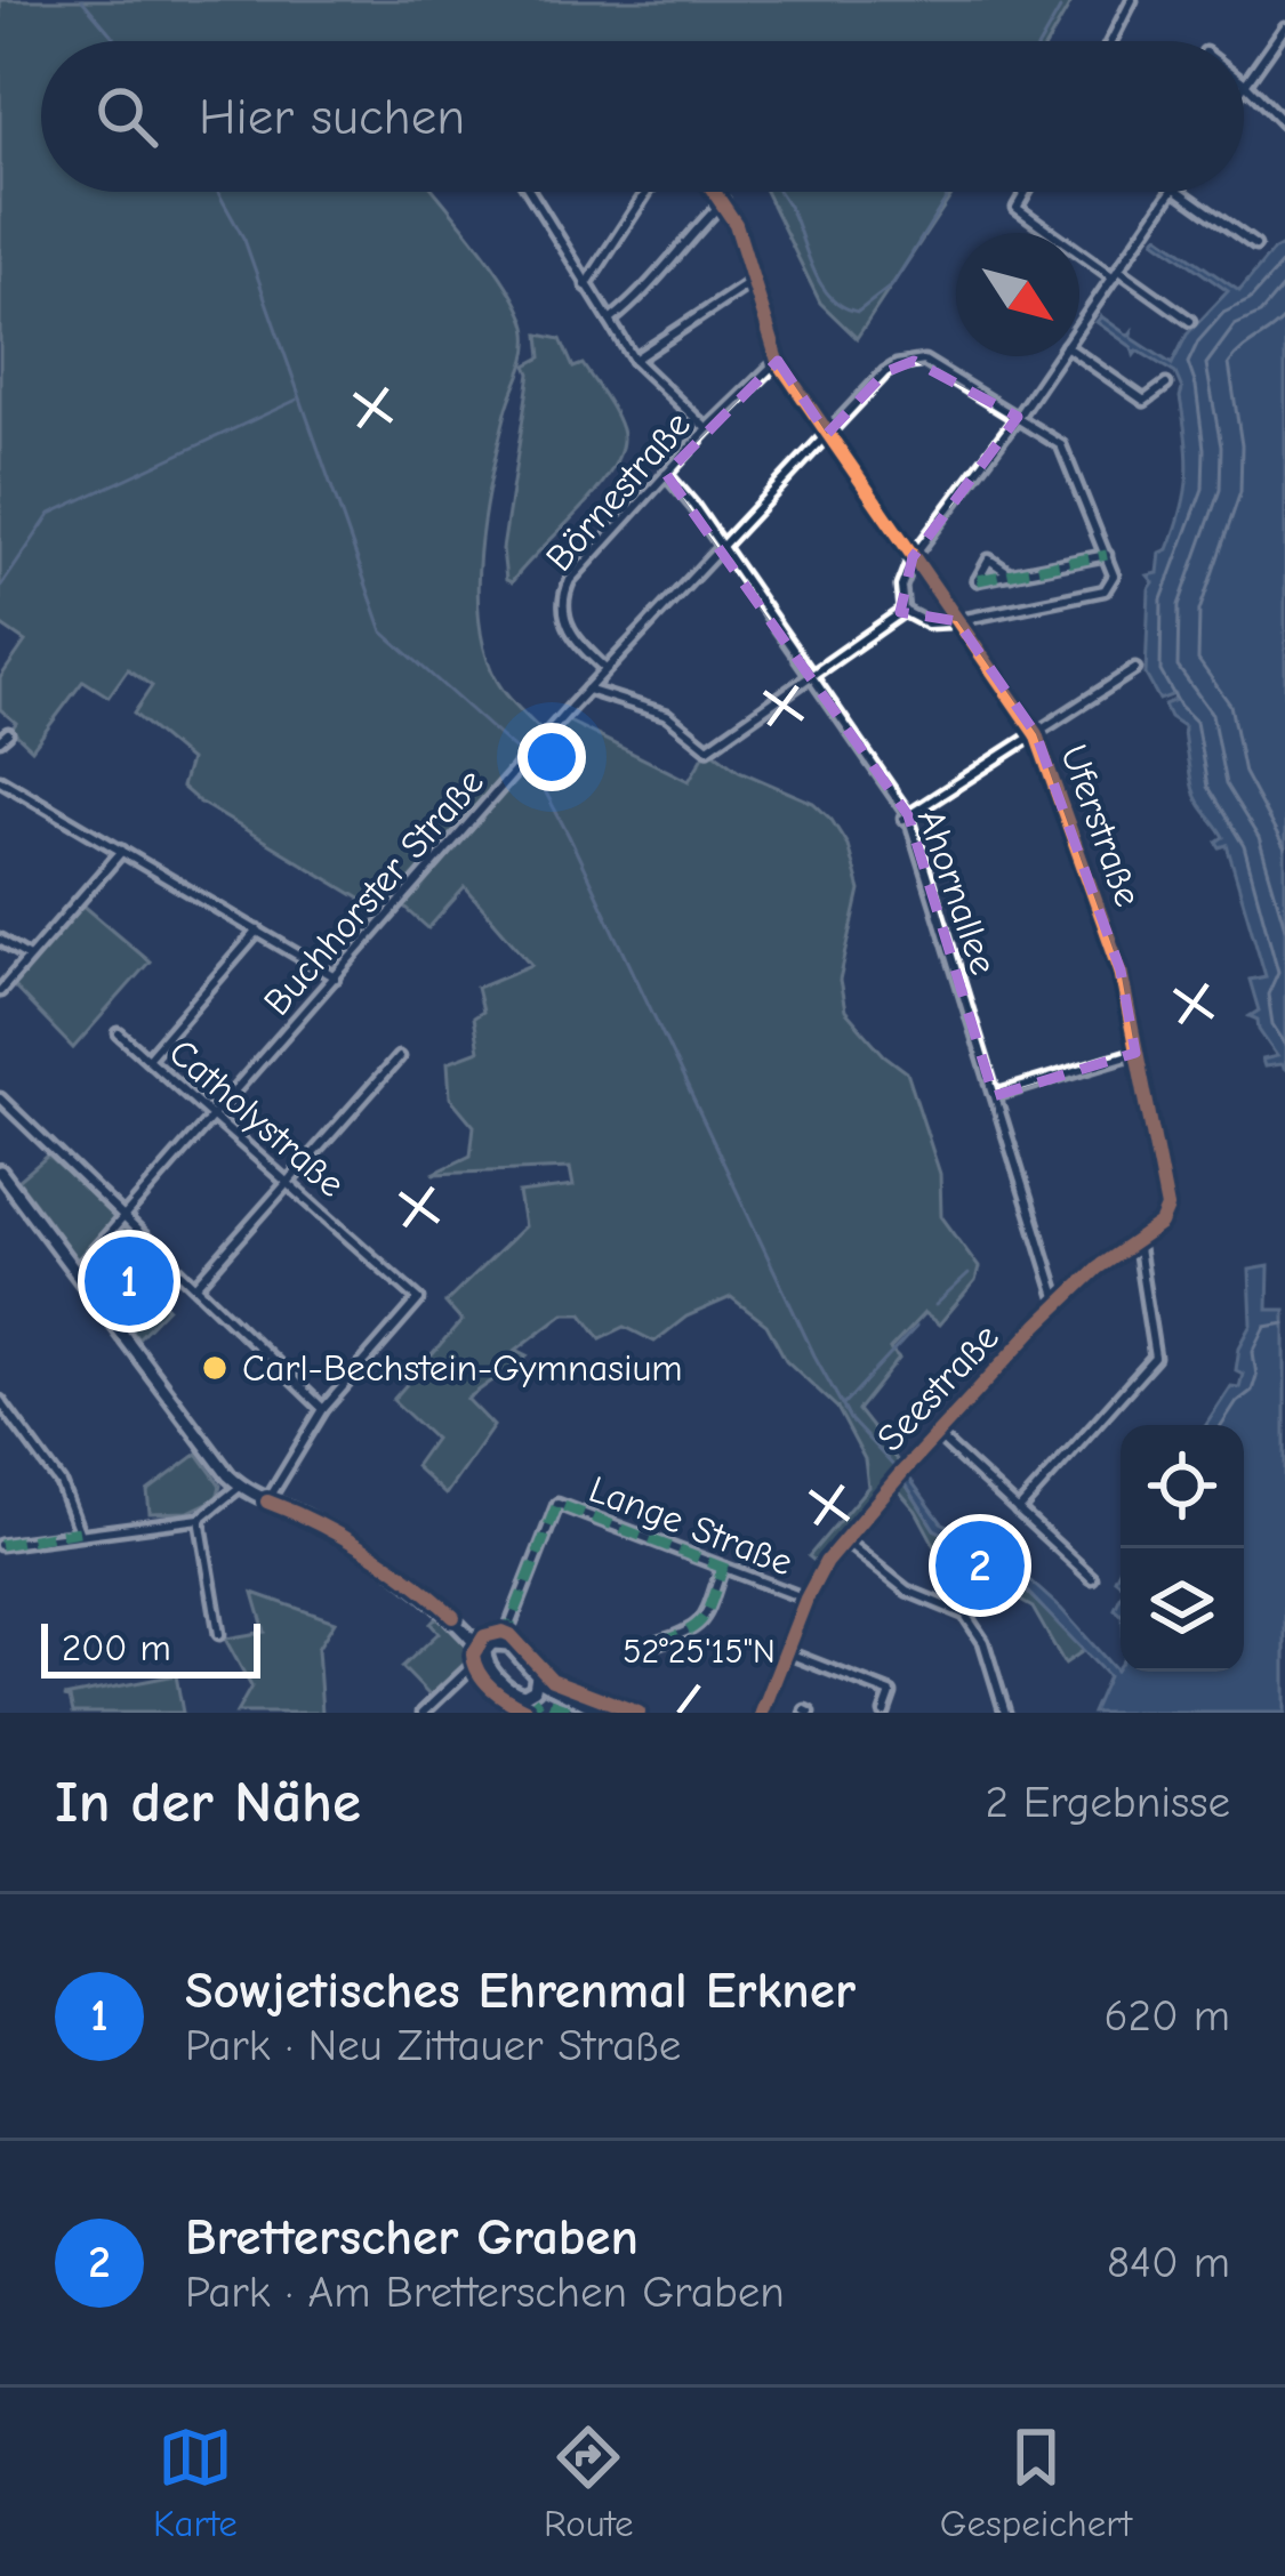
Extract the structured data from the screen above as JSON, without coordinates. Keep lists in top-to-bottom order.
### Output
{
  "streets": {
    "street": [
      "Börnestraße",
      "Uferstraße",
      "Buchhorster Straße",
      "Ahornallee",
      "Catholystraße",
      "Seestraße",
      "Lange Straße"
    ]
  },
  "crossings": [
    ["Börnestraße", "Uferstraße"],
    ["Börnestraße", "Buchhorster Straße"],
    ["Börnestraße", "Ahornallee"],
    ["Uferstraße", "Buchhorster Straße"],
    ["Uferstraße", "Seestraße"],
    ["Buchhorster Straße", "Ahornallee"],
    ["Buchhorster Straße", "Catholystraße"],
    ["Ahornallee", "Seestraße"],
    ["Seestraße", "Lange Straße"]
  ],
  "places": ["Carl-Bechstein-Gymnasium"],
  "scale_bar": "200 m",
  "north": "bottom right",
  "page": {
    "search": "Hier suchen",
    "pins": ["1", "2"],
    "scale": "200 m",
    "heading": ["In der Nähe", "2 Ergebnisse"],
    "list": [
      {
        "mark": "1",
        "name": "Sowjetisches Ehrenmal Erkner",
        "note": "Park · Neu Zittauer Straße",
        "value": "620 m"
      },
      {
        "mark": "2",
        "name": "Bretterscher Graben",
        "note": "Park · Am Bretterschen Graben",
        "value": "840 m"
      }
    ],
    "nav": ["Karte", "Route", "Gespeichert"]
  },
  "coordinates": ["52°25'15\"N"]
}
